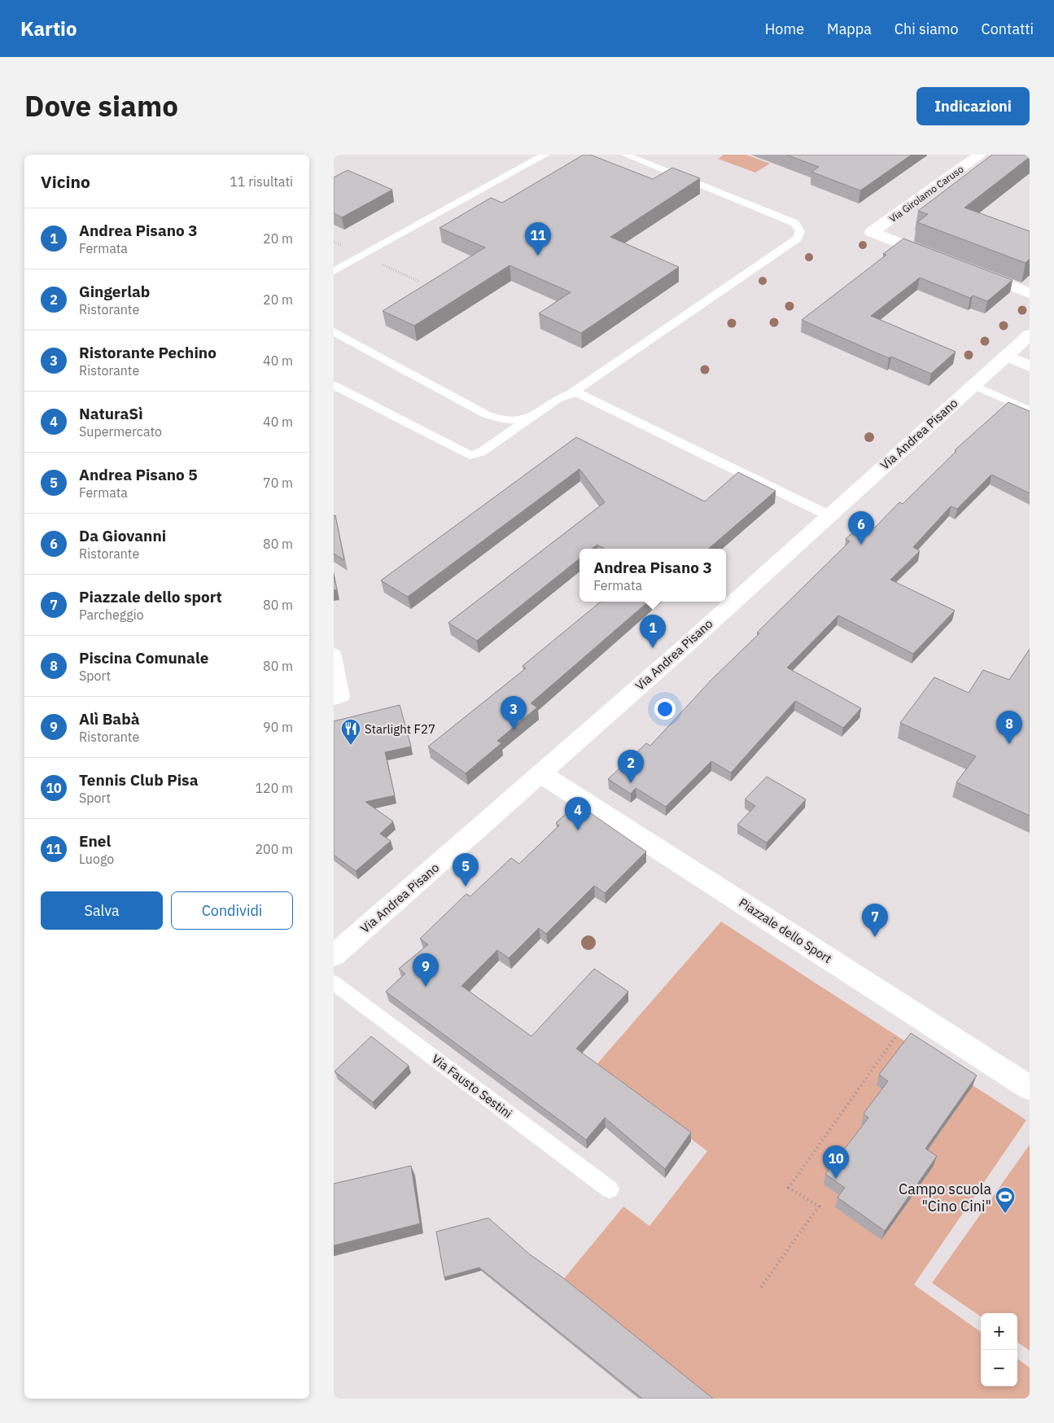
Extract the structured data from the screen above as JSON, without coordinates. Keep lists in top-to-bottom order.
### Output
{
  "streets": {
    "street": ["Via Girolamo Caruso", "Via Andrea Pisano", "Piazzale dello Sport"],
    "lane": ["Via Fausto Sestini"]
  },
  "crossings": [
    ["Via Andrea Pisano", "Piazzale dello Sport"]
  ],
  "places": {
    "restaurant": ["Starlight F27"],
    "sports": ["Campo scuola \"Cino Cini\""]
  },
  "page": {
    "header": "Kartio",
    "nav": [
      "Home",
      "Mappa",
      "Chi siamo",
      "Contatti"
    ],
    "title": "Dove siamo",
    "buttons": [
      "Indicazioni",
      ["Salva", "Condividi"]
    ],
    "heading": ["Vicino", "11 risultati"],
    "list": [
      {
        "mark": "1",
        "name": "Andrea Pisano 3",
        "note": "Fermata",
        "value": "20 m"
      },
      {
        "mark": "2",
        "name": "Gingerlab",
        "note": "Ristorante",
        "value": "20 m"
      },
      {
        "mark": "3",
        "name": "Ristorante Pechino",
        "note": "Ristorante",
        "value": "40 m"
      },
      {
        "mark": "4",
        "name": "NaturaSì",
        "note": "Supermercato",
        "value": "40 m"
      },
      {
        "mark": "5",
        "name": "Andrea Pisano 5",
        "note": "Fermata",
        "value": "70 m"
      },
      {
        "mark": "6",
        "name": "Da Giovanni",
        "note": "Ristorante",
        "value": "80 m"
      },
      {
        "mark": "7",
        "name": "Piazzale dello sport",
        "note": "Parcheggio",
        "value": "80 m"
      },
      {
        "mark": "8",
        "name": "Piscina Comunale",
        "note": "Sport",
        "value": "80 m"
      },
      {
        "mark": "9",
        "name": "Alì Babà",
        "note": "Ristorante",
        "value": "90 m"
      },
      {
        "mark": "10",
        "name": "Tennis Club Pisa",
        "note": "Sport",
        "value": "120 m"
      },
      {
        "mark": "11",
        "name": "Enel",
        "note": "Luogo",
        "value": "200 m"
      }
    ],
    "pins": [
      "11",
      "6",
      "1",
      "3",
      "8",
      "2",
      "4",
      "5",
      "7",
      "9",
      "10"
    ],
    "popup": ["Andrea Pisano 3", "Fermata"],
    "map_buttons": ["+", "−"]
  }
}
